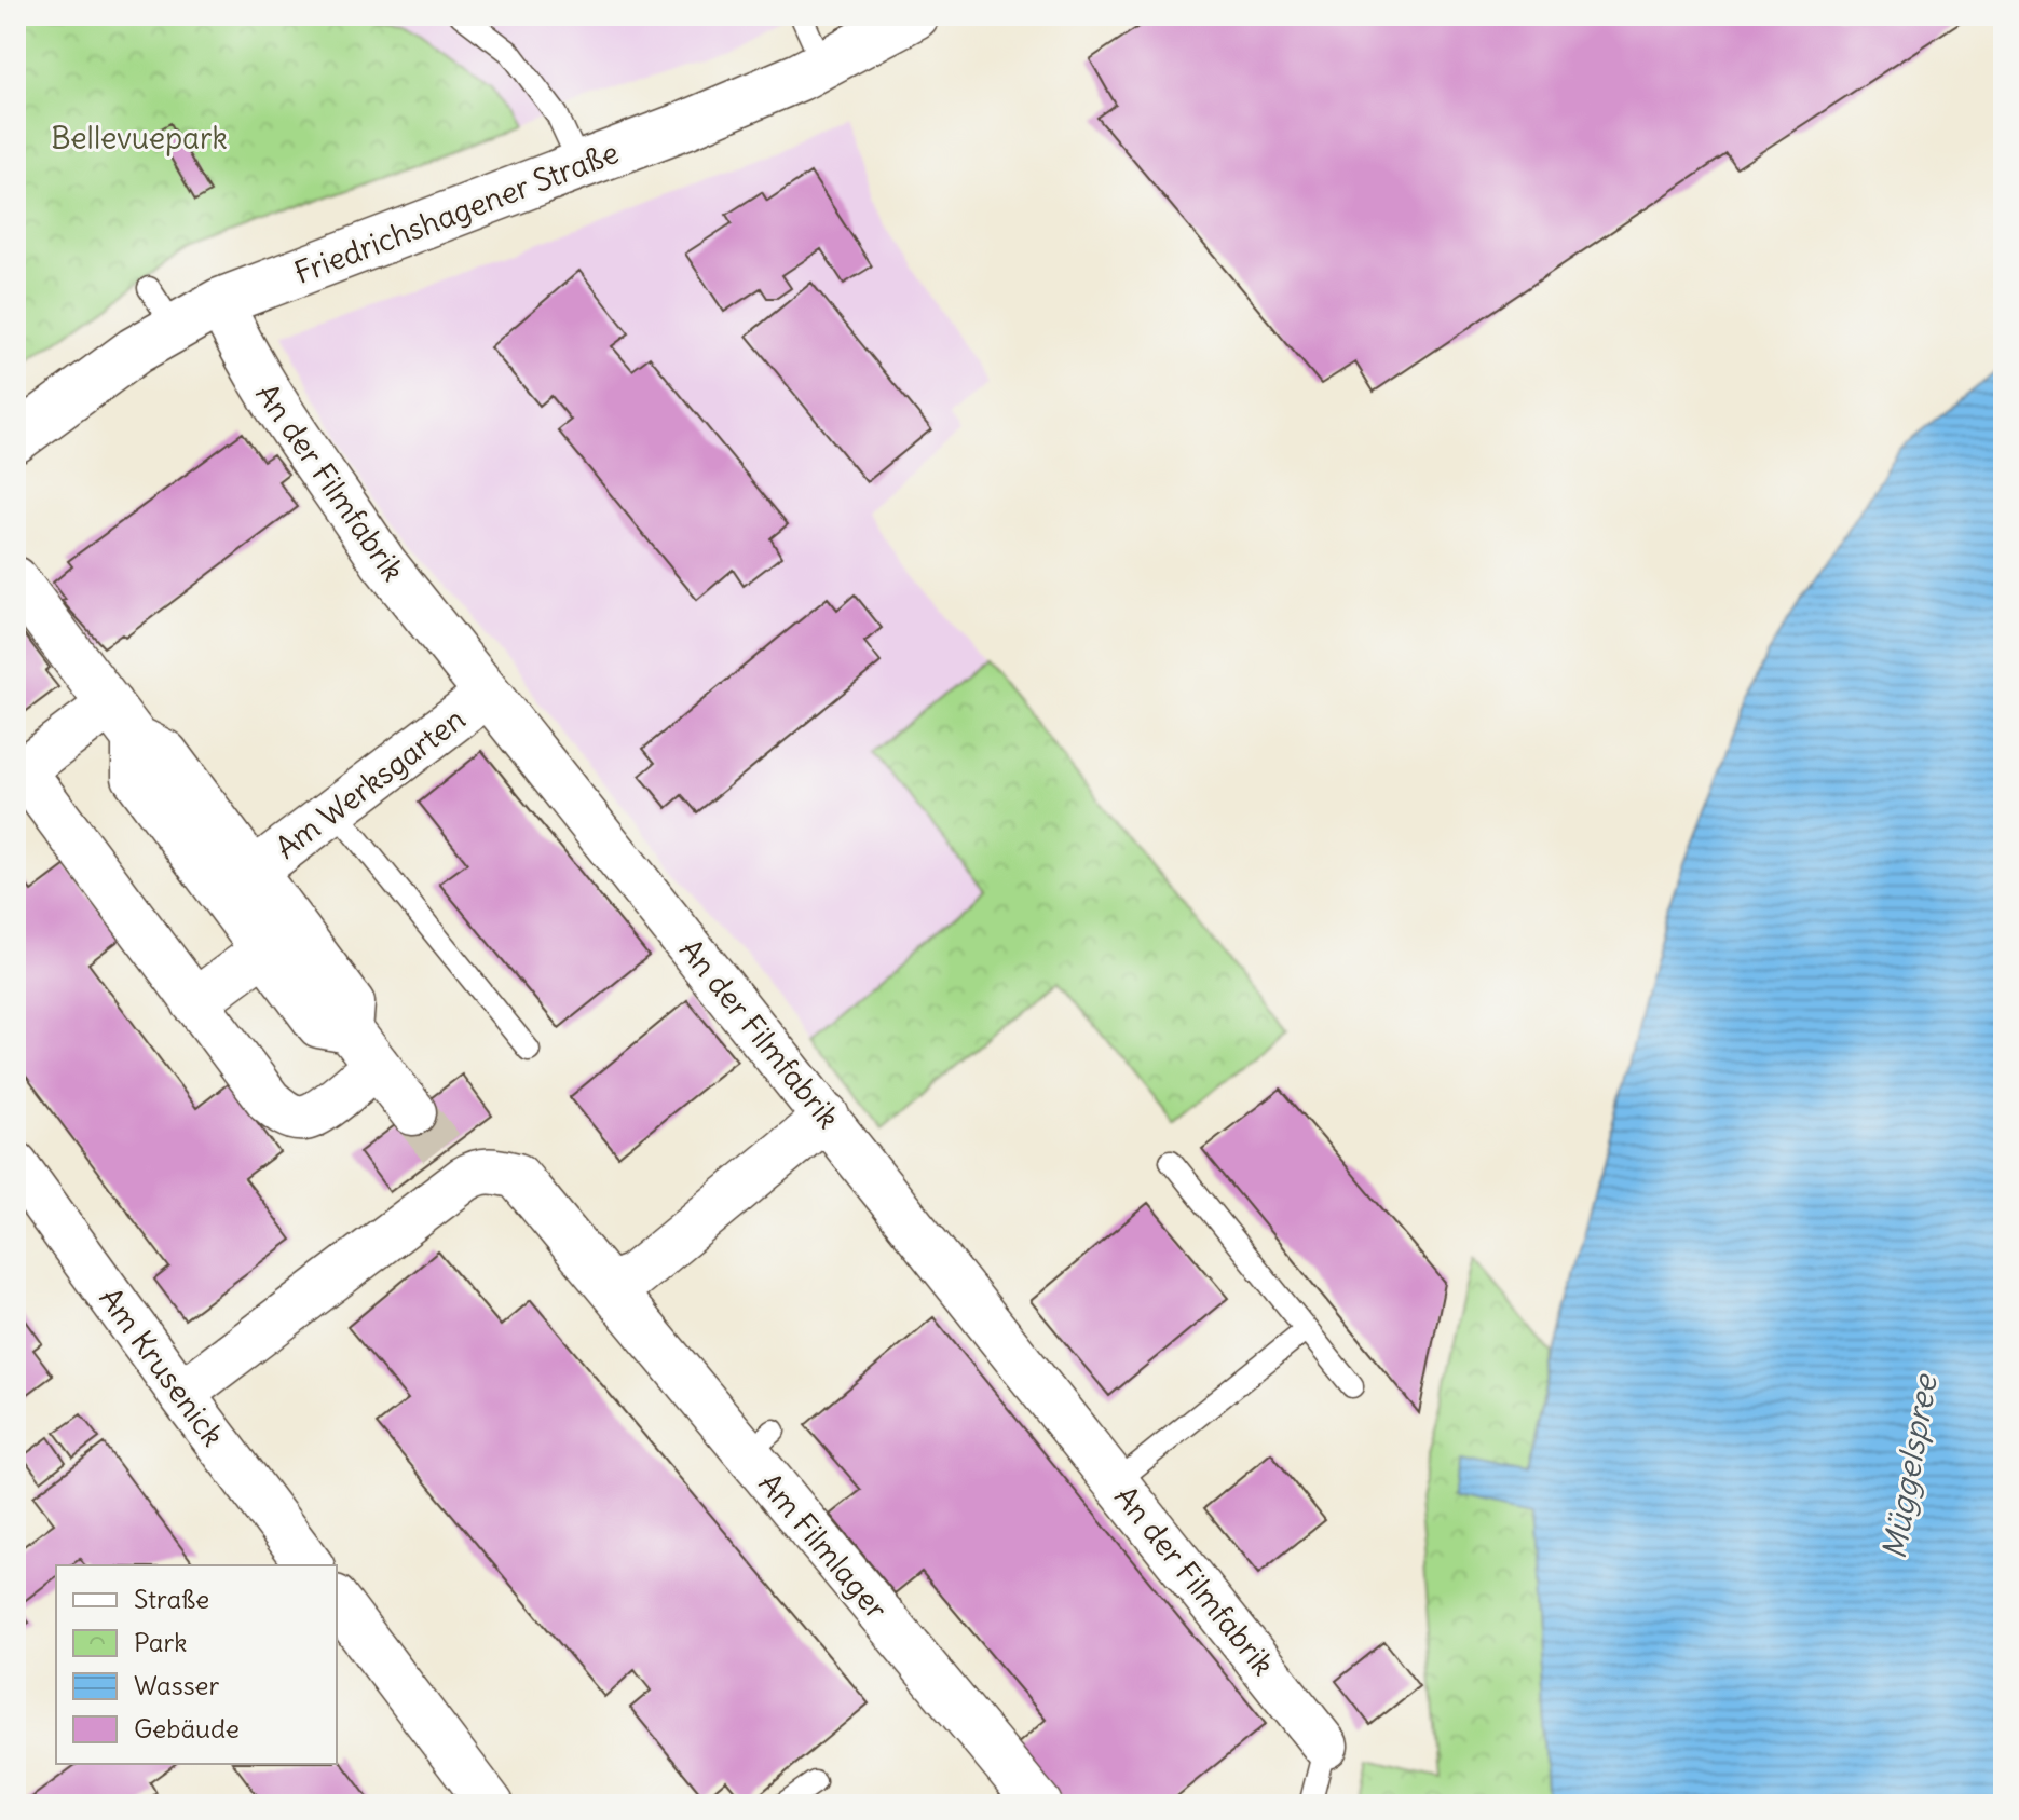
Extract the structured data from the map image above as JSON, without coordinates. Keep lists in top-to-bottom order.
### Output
{
  "streets": {
    "main road": ["Friedrichshagener Straße"],
    "street": [
      "An der Filmfabrik",
      "Am Werksgarten",
      "Am Krusenick",
      "Am Filmlager"
    ]
  },
  "crossings": [
    ["Friedrichshagener Straße", "An der Filmfabrik"],
    ["An der Filmfabrik", "Am Werksgarten"],
    ["Am Krusenick", "Am Filmlager"]
  ],
  "water": ["Müggelspree"],
  "parks": ["Bellevuepark"],
  "legend": [
    "Straße",
    "Park",
    "Wasser",
    "Gebäude"
  ]
}
